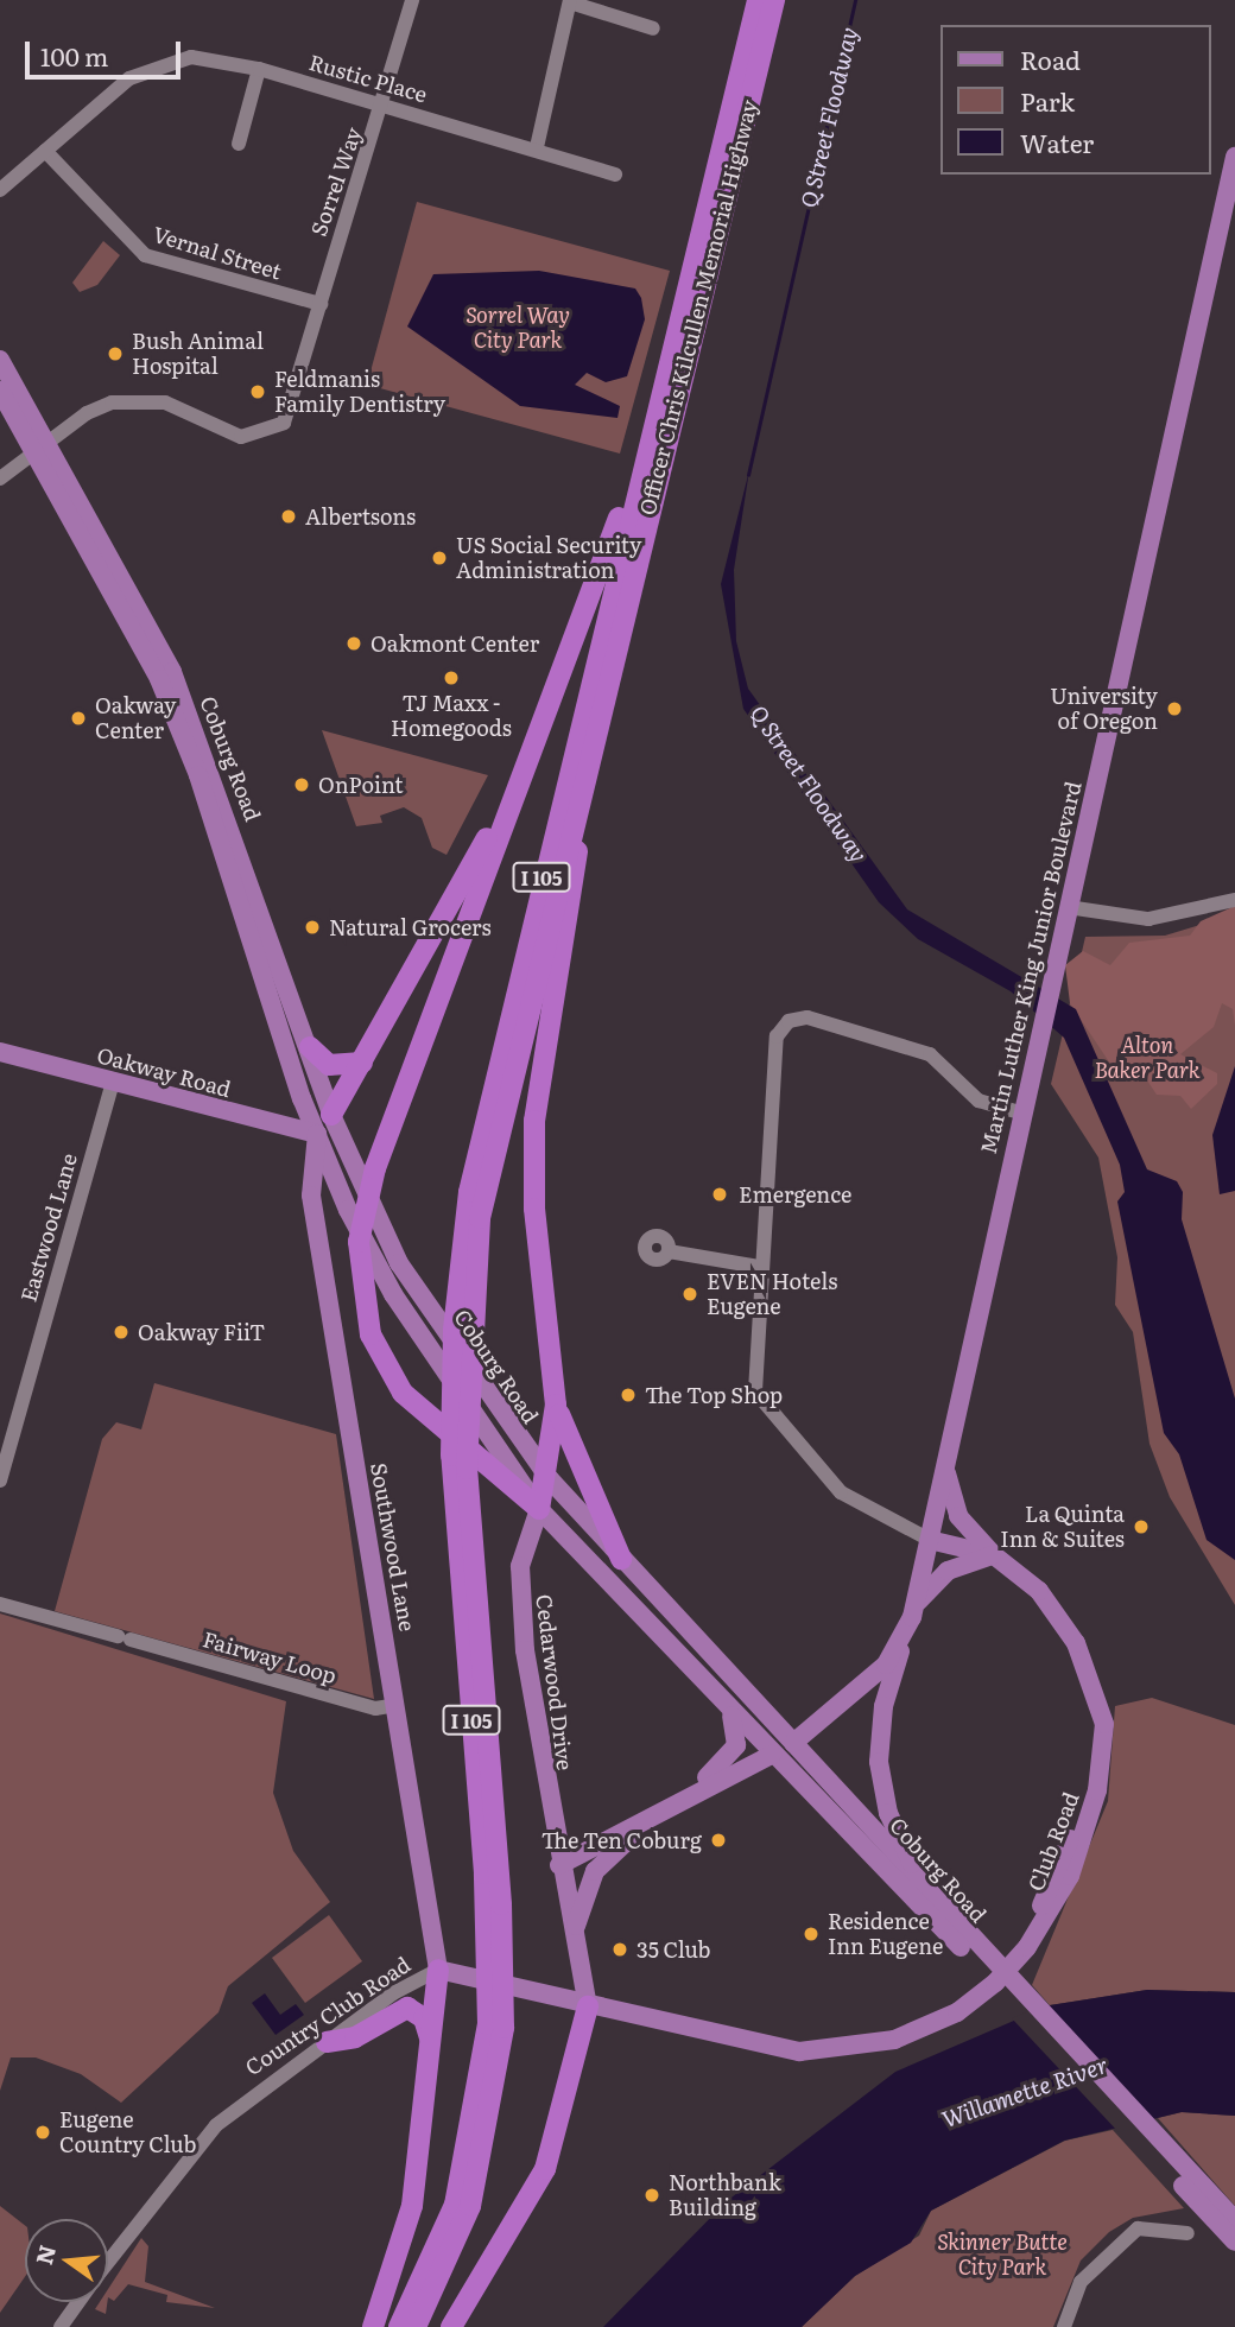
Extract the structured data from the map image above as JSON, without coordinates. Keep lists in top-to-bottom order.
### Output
{
  "streets": {
    "highway": ["Officer Chris Kilcullen Memorial Highway", "I 105"],
    "main road": [
      "Coburg Road",
      "Martin Luther King Junior Boulevard",
      "Oakway Road",
      "Southwood Lane",
      "Cedarwood Drive",
      "Club Road",
      "Country Club Road"
    ],
    "street": [
      "Rustic Place",
      "Sorrel Way",
      "Vernal Street",
      "Eastwood Lane",
      "Fairway Loop"
    ]
  },
  "crossings": [
    ["Rustic Place", "Sorrel Way"],
    ["Rustic Place", "Vernal Street"],
    ["Sorrel Way", "Vernal Street"],
    ["Sorrel Way", "Coburg Road"],
    ["Coburg Road", "Martin Luther King Junior Boulevard"],
    ["Coburg Road", "Oakway Road"],
    ["Coburg Road", "Southwood Lane"],
    ["Coburg Road", "Cedarwood Drive"],
    ["Martin Luther King Junior Boulevard", "Club Road"],
    ["Oakway Road", "Eastwood Lane"],
    ["Oakway Road", "Southwood Lane"],
    ["Southwood Lane", "Fairway Loop"],
    ["Southwood Lane", "Country Club Road"],
    ["Club Road", "Country Club Road"]
  ],
  "water": ["Q Street Floodway", "Willamette River"],
  "parks": ["Sorrel Way City Park", "Alton Baker Park", "Skinner Butte City Park"],
  "places": [
    "Bush Animal Hospital",
    "Feldmanis Family Dentistry",
    "Albertsons",
    "US Social Security Administration",
    "Oakmont Center",
    "TJ Maxx - Homegoods",
    "University of Oregon",
    "Oakway Center",
    "OnPoint",
    "Natural Grocers",
    "Emergence",
    "EVEN Hotels Eugene",
    "Oakway FiiT",
    "The Top Shop",
    "La Quinta Inn & Suites",
    "The Ten Coburg",
    "Residence Inn Eugene",
    "35 Club",
    "Eugene Country Club",
    "Northbank Building"
  ],
  "legend": ["Road", "Park", "Water"],
  "scale_bar": "100 m",
  "north": "left"
}
